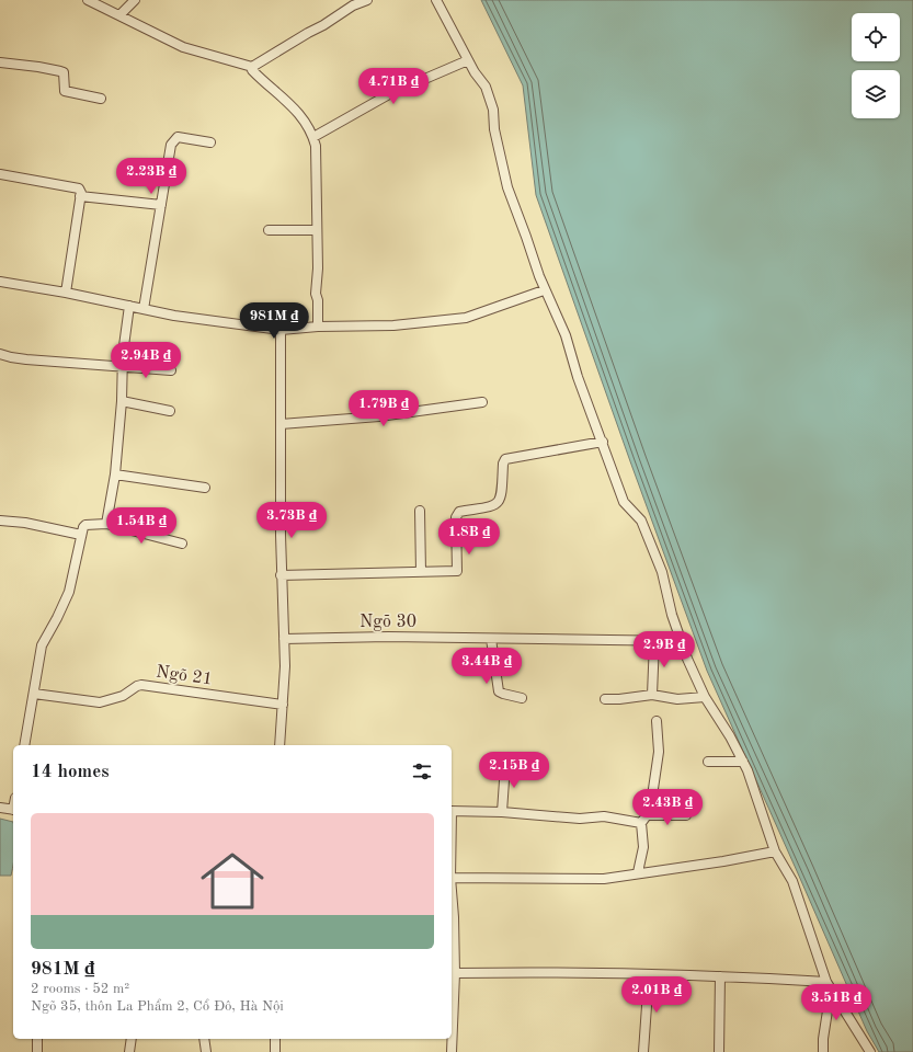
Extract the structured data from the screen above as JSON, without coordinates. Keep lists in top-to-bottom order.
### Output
{
  "streets": {
    "street": ["Ngõ 30", "Ngõ 21"]
  },
  "page": {
    "price": [
      "4.71B ₫",
      "2.23B ₫",
      "981M ₫",
      "2.94B ₫",
      "1.79B ₫",
      "3.73B ₫",
      "1.54B ₫",
      "1.8B ₫",
      "2.9B ₫",
      "3.44B ₫",
      "2.15B ₫",
      "2.43B ₫",
      "2.01B ₫",
      "3.51B ₫"
    ],
    "heading": "14 homes",
    "list": [
      {
        "name": "981M ₫",
        "note": "2 rooms · 52 m² · Ngõ 35, thôn La Phẩm 2, Cổ Đô, Hà Nội"
      }
    ]
  }
}
